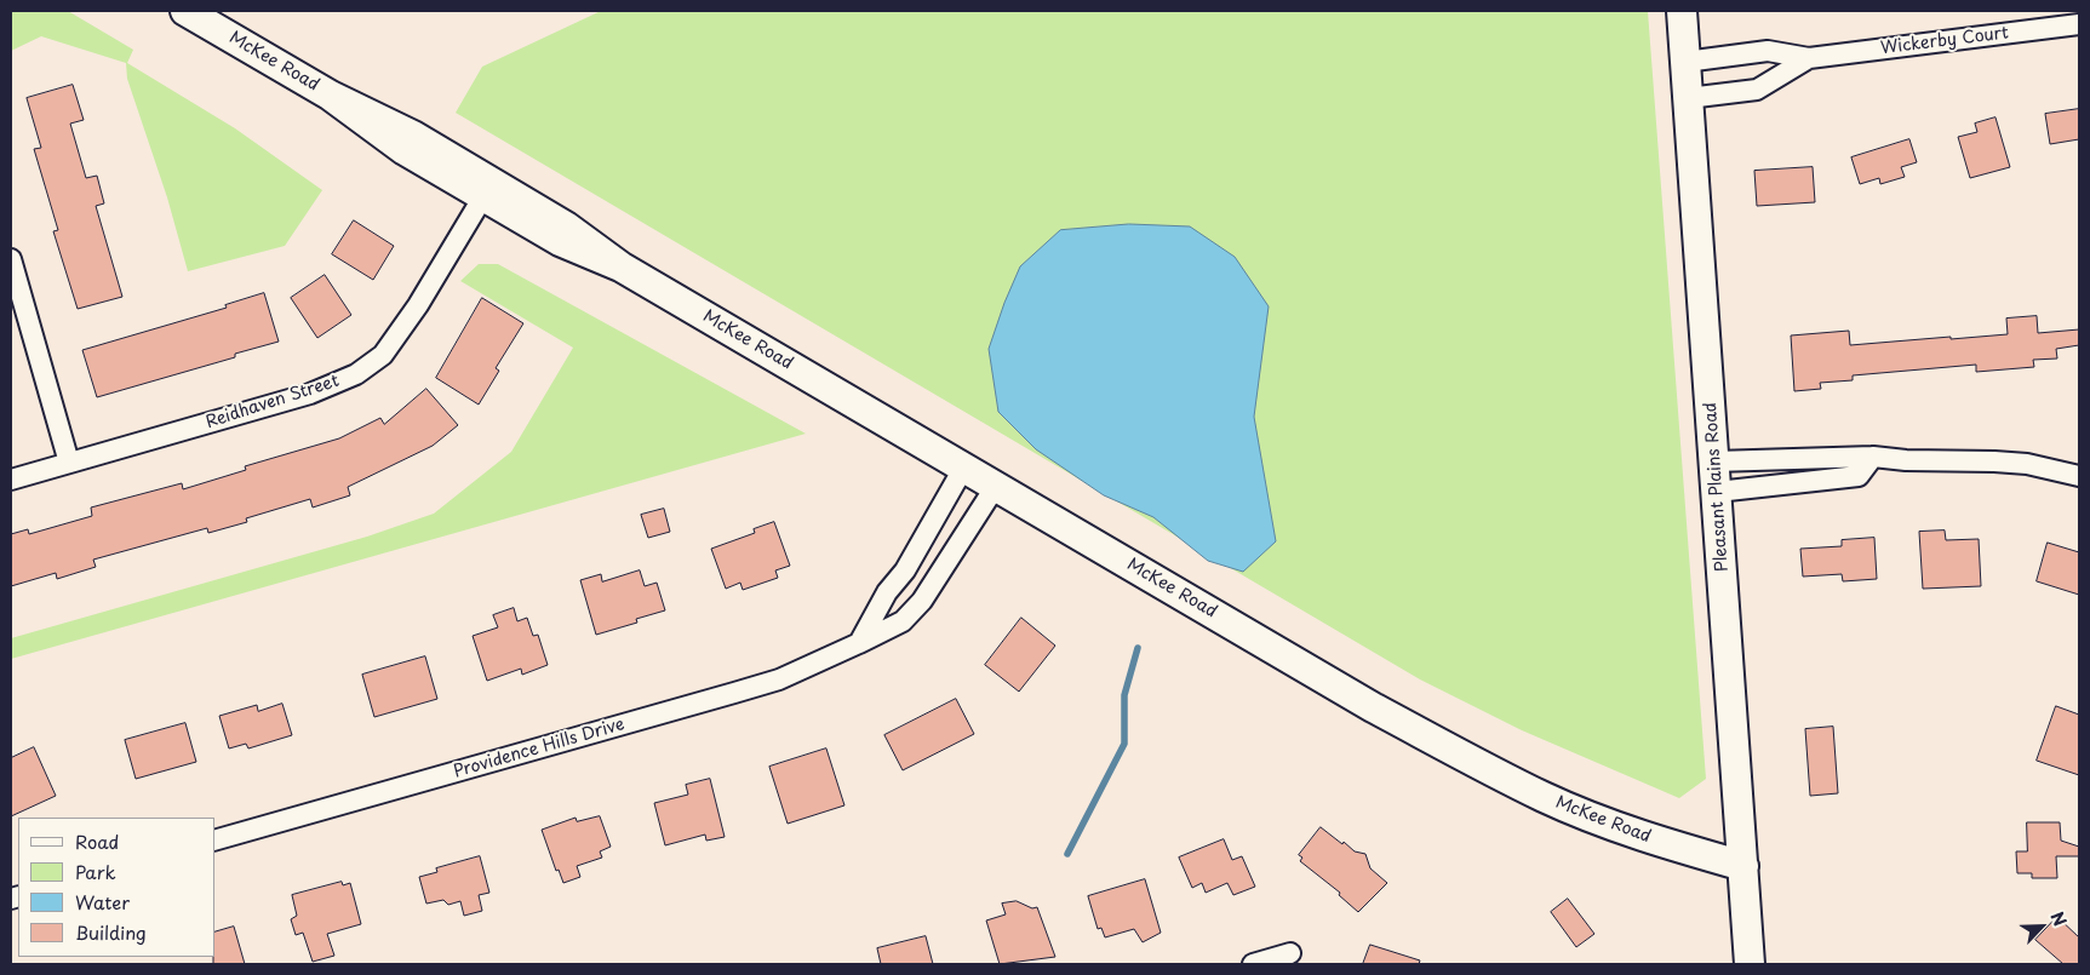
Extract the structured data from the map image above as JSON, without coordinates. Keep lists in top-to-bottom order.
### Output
{
  "streets": {
    "street": [
      "Wickerby Court",
      "McKee Road",
      "Reidhaven Street",
      "Pleasant Plains Road",
      "Providence Hills Drive"
    ]
  },
  "crossings": [
    ["Wickerby Court", "Pleasant Plains Road"],
    ["McKee Road", "Reidhaven Street"],
    ["McKee Road", "Pleasant Plains Road"],
    ["McKee Road", "Providence Hills Drive"]
  ],
  "legend": [
    "Road",
    "Park",
    "Water",
    "Building"
  ],
  "north": "top right"
}
